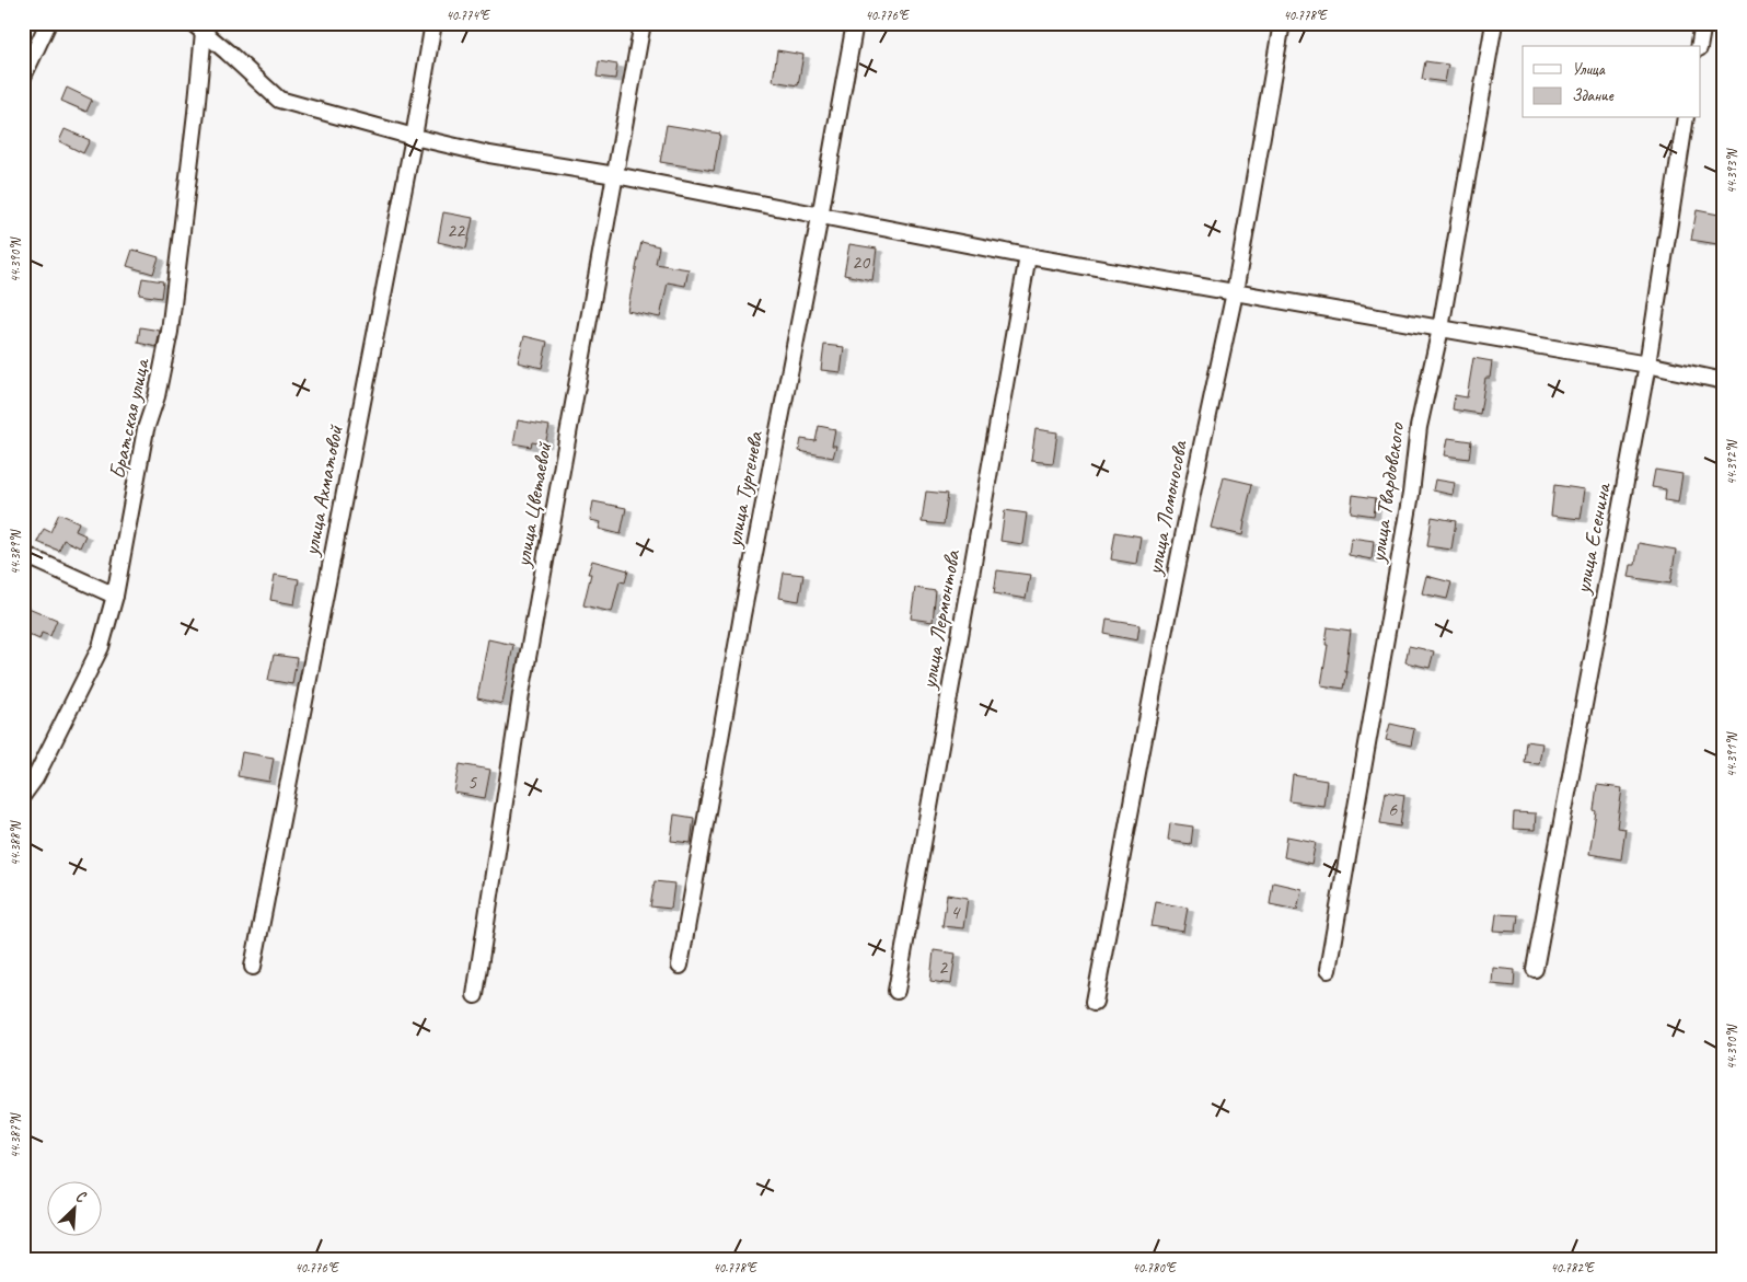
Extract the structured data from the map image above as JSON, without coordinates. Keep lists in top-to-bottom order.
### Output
{
  "streets": {
    "street": [
      "Братская улица",
      "улица Тургенева",
      "улица Ахматовой",
      "улица Твардовского",
      "улица Цветаевой",
      "улица Ломоносова",
      "улица Есенина",
      "улица Лермонтова"
    ]
  },
  "house_numbers": [
    "22",
    "20",
    "5",
    "6",
    "4",
    "2"
  ],
  "legend": ["Улица", "Здание"],
  "north": "top right",
  "coordinates": [
    "40.774°E",
    "40.776°E",
    "40.778°E",
    "44.393°N",
    "44.390°N",
    "44.392°N",
    "44.389°N",
    "44.391°N",
    "44.388°N",
    "44.387°N",
    "40.780°E",
    "40.782°E"
  ]
}
